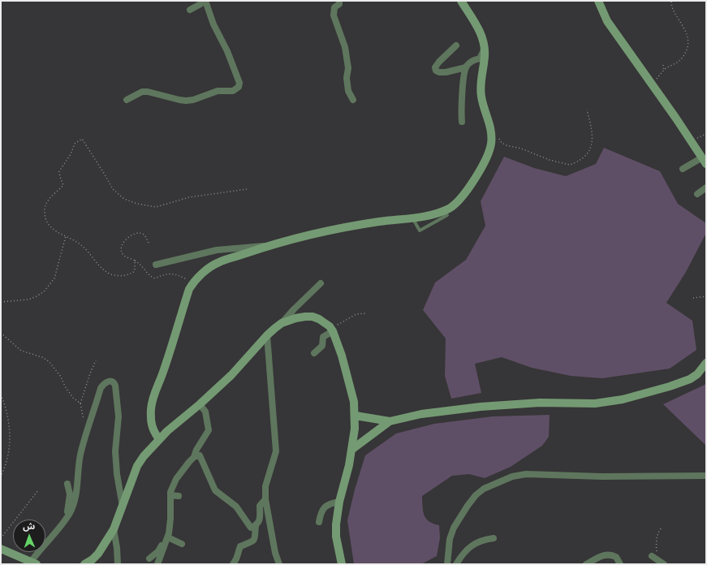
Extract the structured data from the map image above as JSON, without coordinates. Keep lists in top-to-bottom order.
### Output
{
  "north": "top"
}
